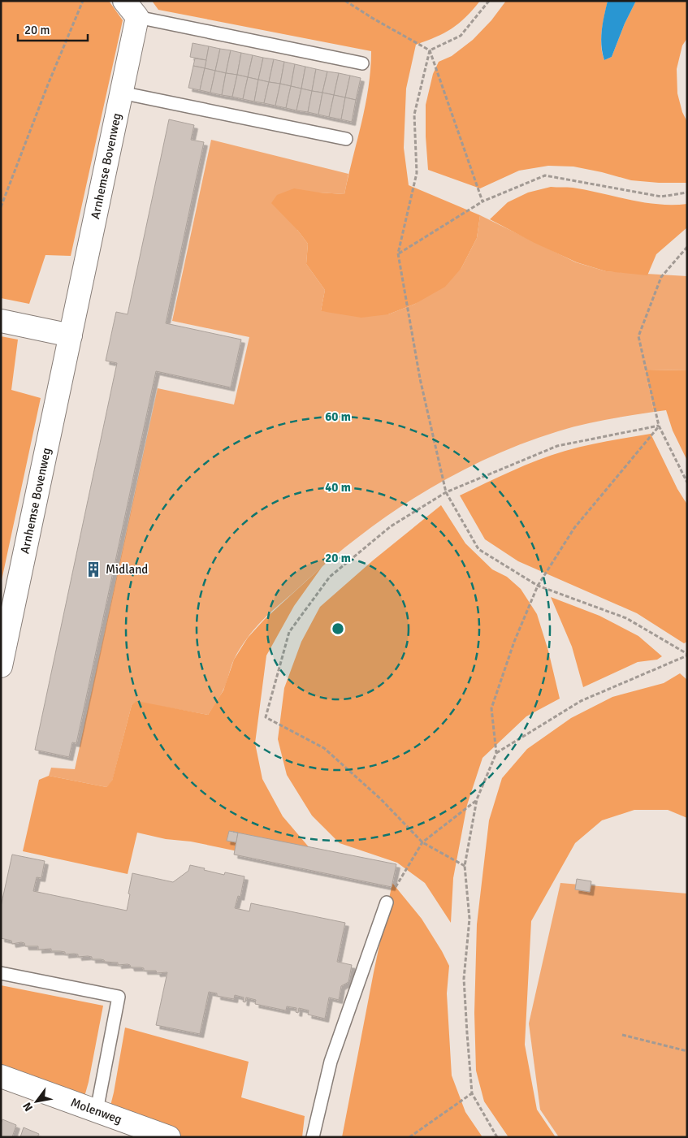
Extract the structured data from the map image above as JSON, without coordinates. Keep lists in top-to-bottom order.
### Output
{
  "streets": {
    "street": ["Arnhemse Bovenweg", "Molenweg"]
  },
  "places": {
    "building": ["Midland"]
  },
  "scale_bar": "20 m",
  "north": "bottom left",
  "rings": ["60 m", "40 m", "20 m"]
}
